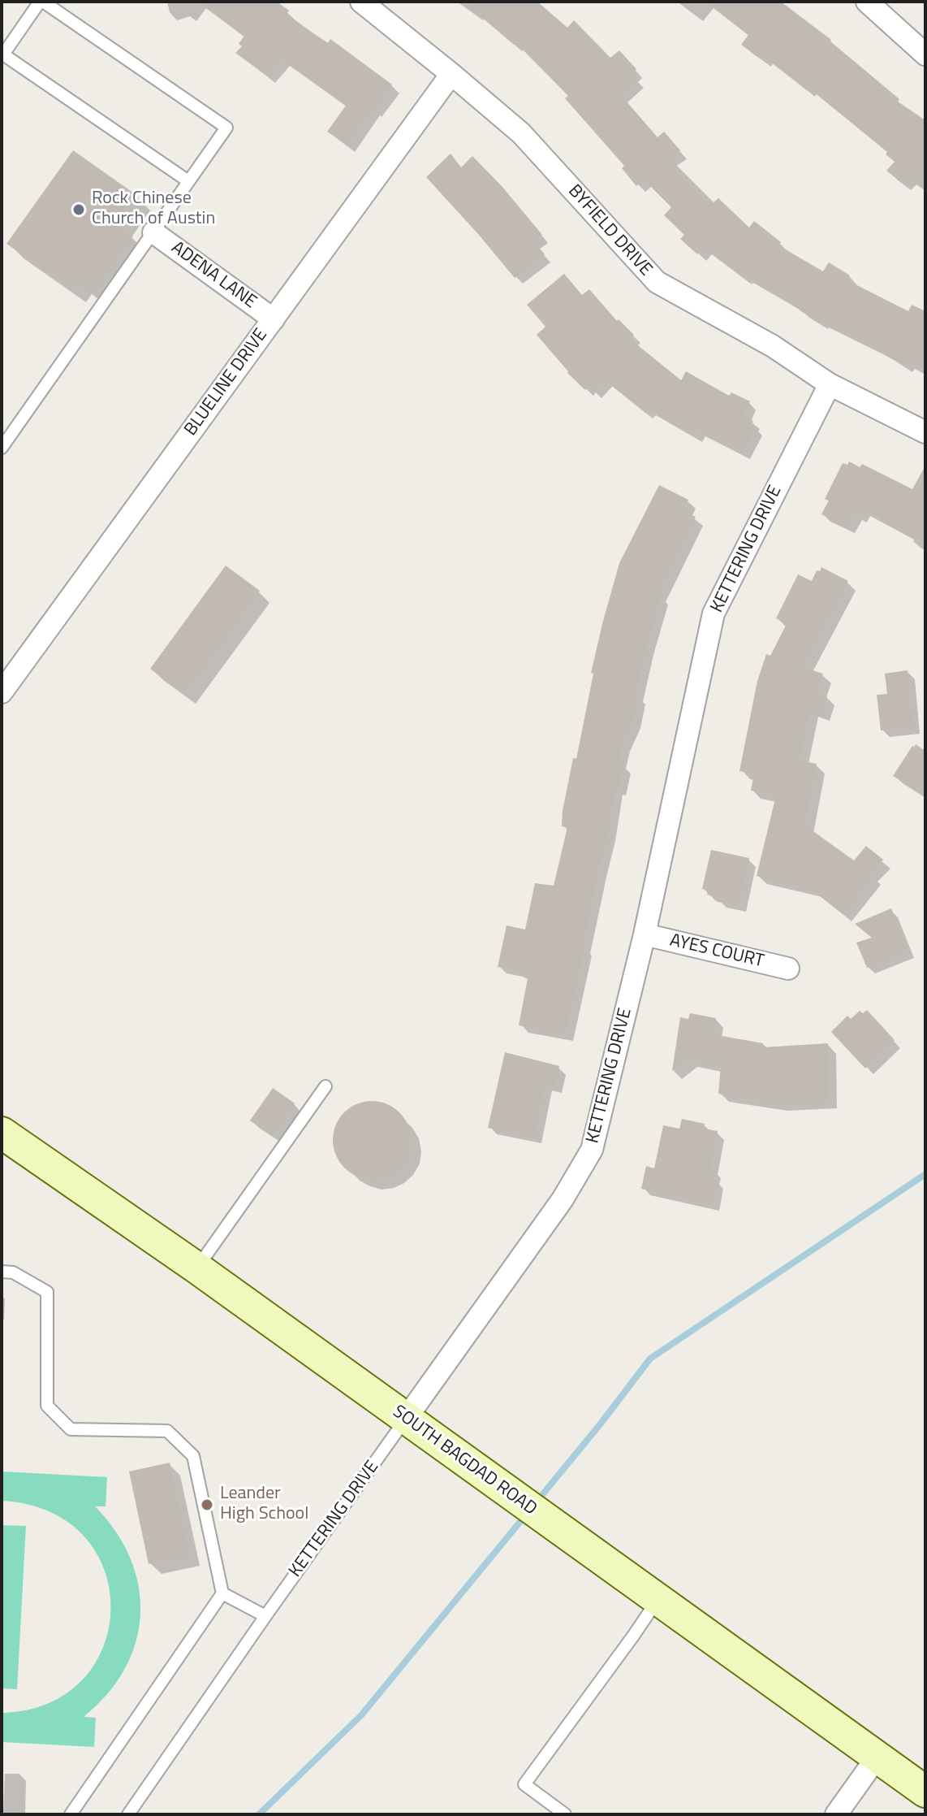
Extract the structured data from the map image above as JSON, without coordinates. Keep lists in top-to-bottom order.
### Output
{
  "streets": {
    "main road": ["SOUTH BAGDAD ROAD"],
    "street": [
      "BYFIELD DRIVE",
      "ADENA LANE",
      "BLUELINE DRIVE",
      "KETTERING DRIVE",
      "AYES COURT"
    ]
  },
  "crossings": [
    ["BYFIELD DRIVE", "BLUELINE DRIVE"],
    ["BYFIELD DRIVE", "KETTERING DRIVE"],
    ["ADENA LANE", "BLUELINE DRIVE"],
    ["KETTERING DRIVE", "AYES COURT"],
    ["KETTERING DRIVE", "SOUTH BAGDAD ROAD"]
  ],
  "places": ["Rock Chinese Church of Austin", "Leander High School"]
}
